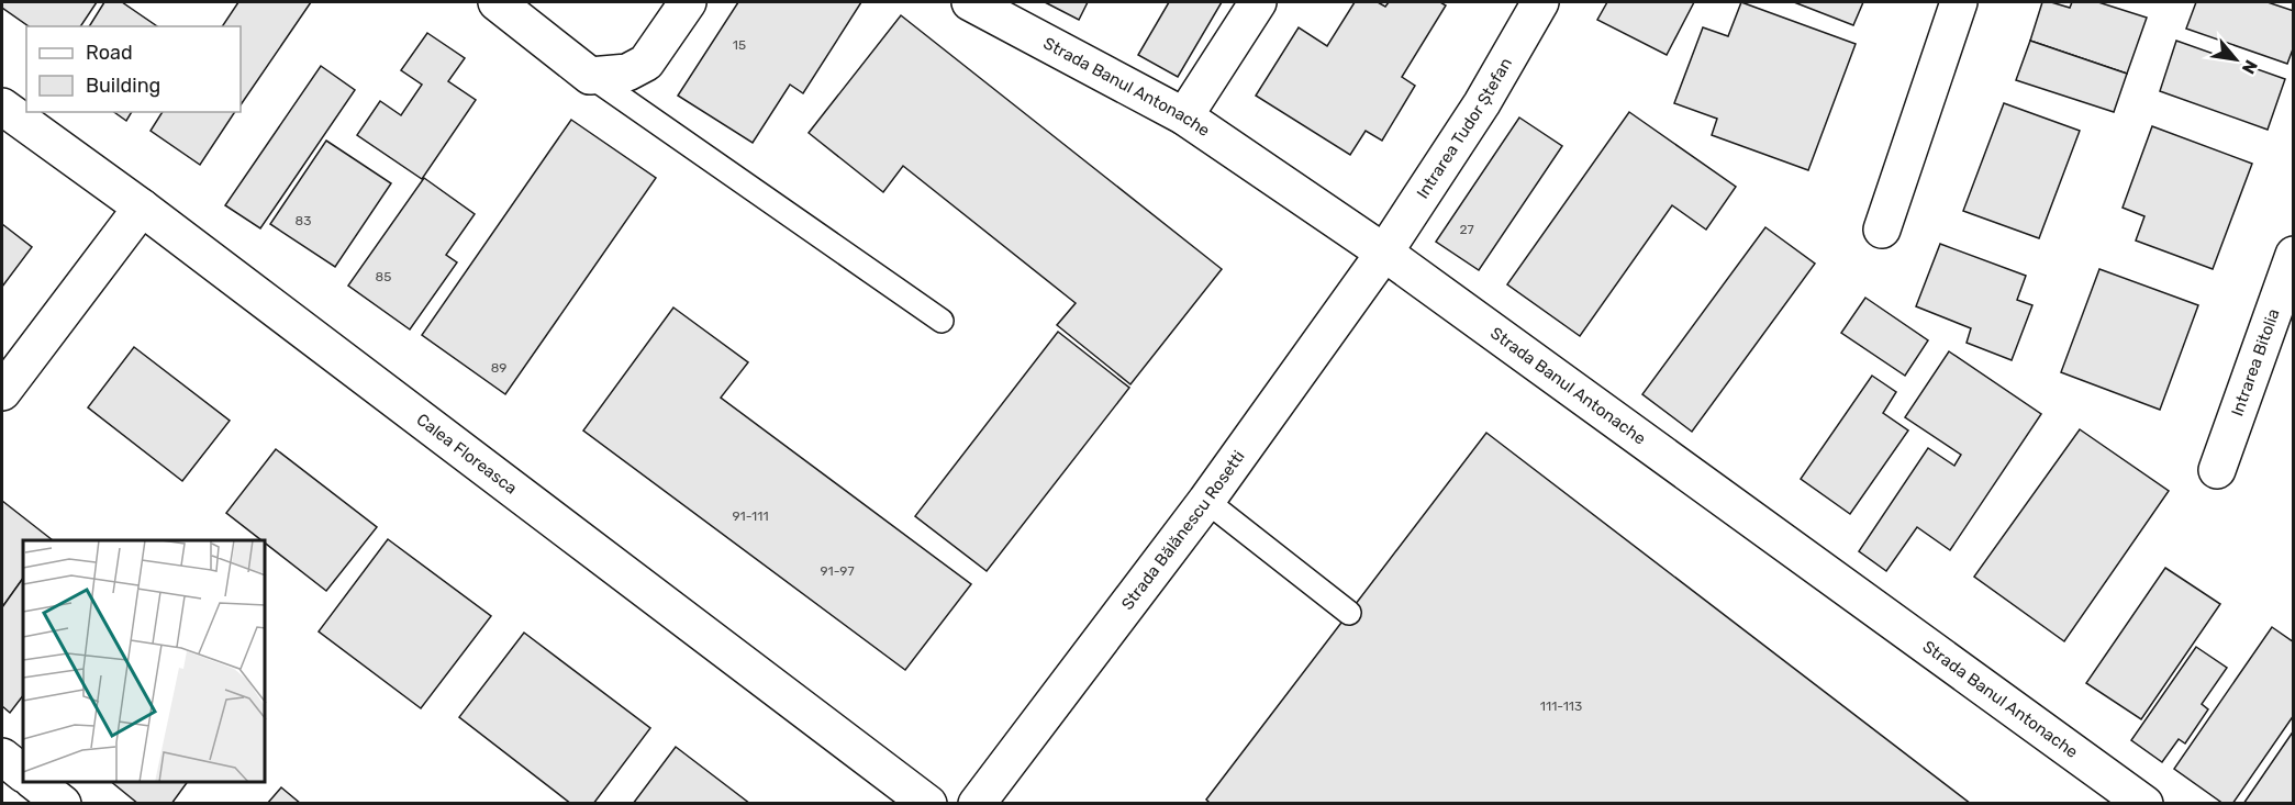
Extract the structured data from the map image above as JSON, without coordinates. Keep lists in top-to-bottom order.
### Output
{
  "streets": {
    "street": [
      "Strada Banul Antonache",
      "Intrarea Tudor Ștefan",
      "Intrarea Bitolia",
      "Calea Floreasca",
      "Strada Bălănescu Rosetti"
    ]
  },
  "crossings": [
    ["Strada Banul Antonache", "Intrarea Tudor Ștefan"],
    ["Strada Banul Antonache", "Strada Bălănescu Rosetti"],
    ["Intrarea Tudor Ștefan", "Strada Bălănescu Rosetti"]
  ],
  "house_numbers": [
    "15",
    "83",
    "27",
    "85",
    "89",
    "91-111",
    "91-97",
    "111-113"
  ],
  "legend": ["Road", "Building"],
  "north": "bottom right"
}
